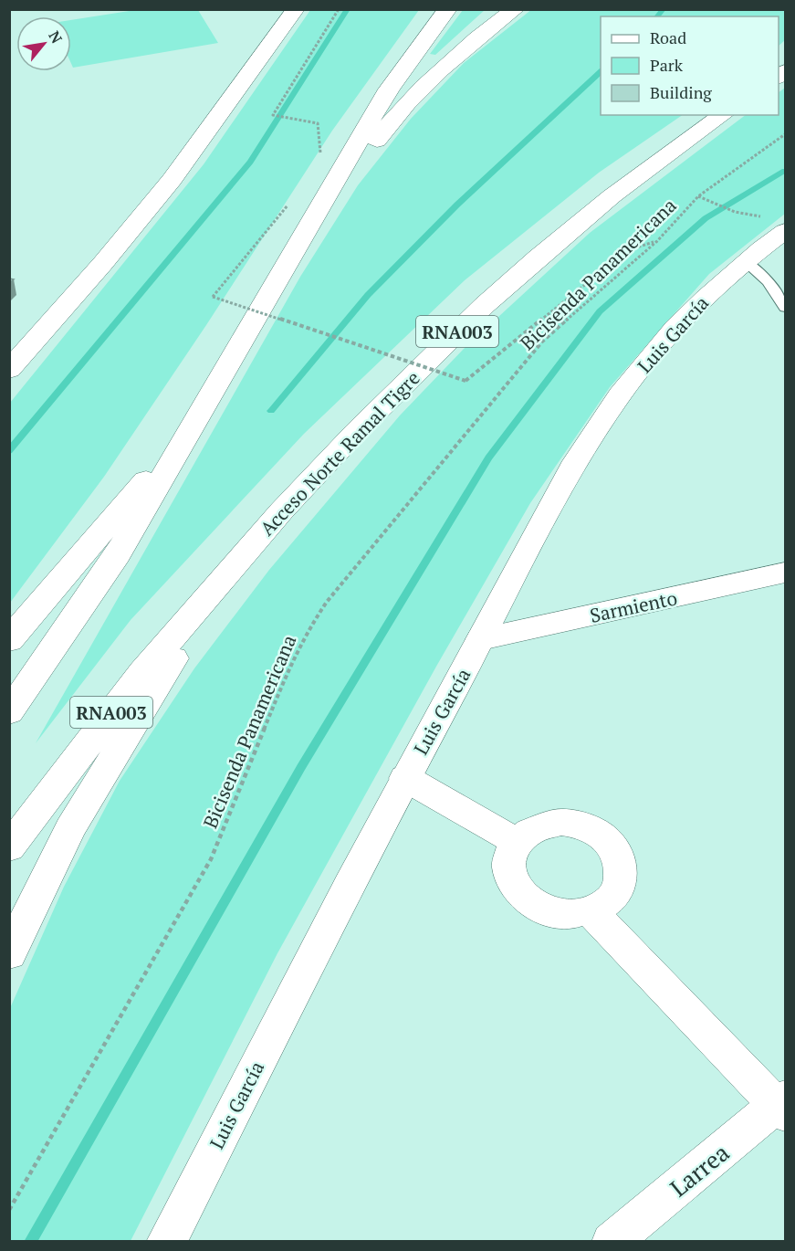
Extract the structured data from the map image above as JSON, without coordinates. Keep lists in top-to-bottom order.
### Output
{
  "streets": {
    "main road": [
      "RNA003",
      "Luis García",
      "Acceso Norte Ramal Tigre",
      "Sarmiento",
      "Larrea"
    ],
    "path": ["Bicisenda Panamericana"]
  },
  "crossings": [
    ["Luis García", "Sarmiento"]
  ],
  "legend": ["Road", "Park", "Building"],
  "north": "top right"
}
